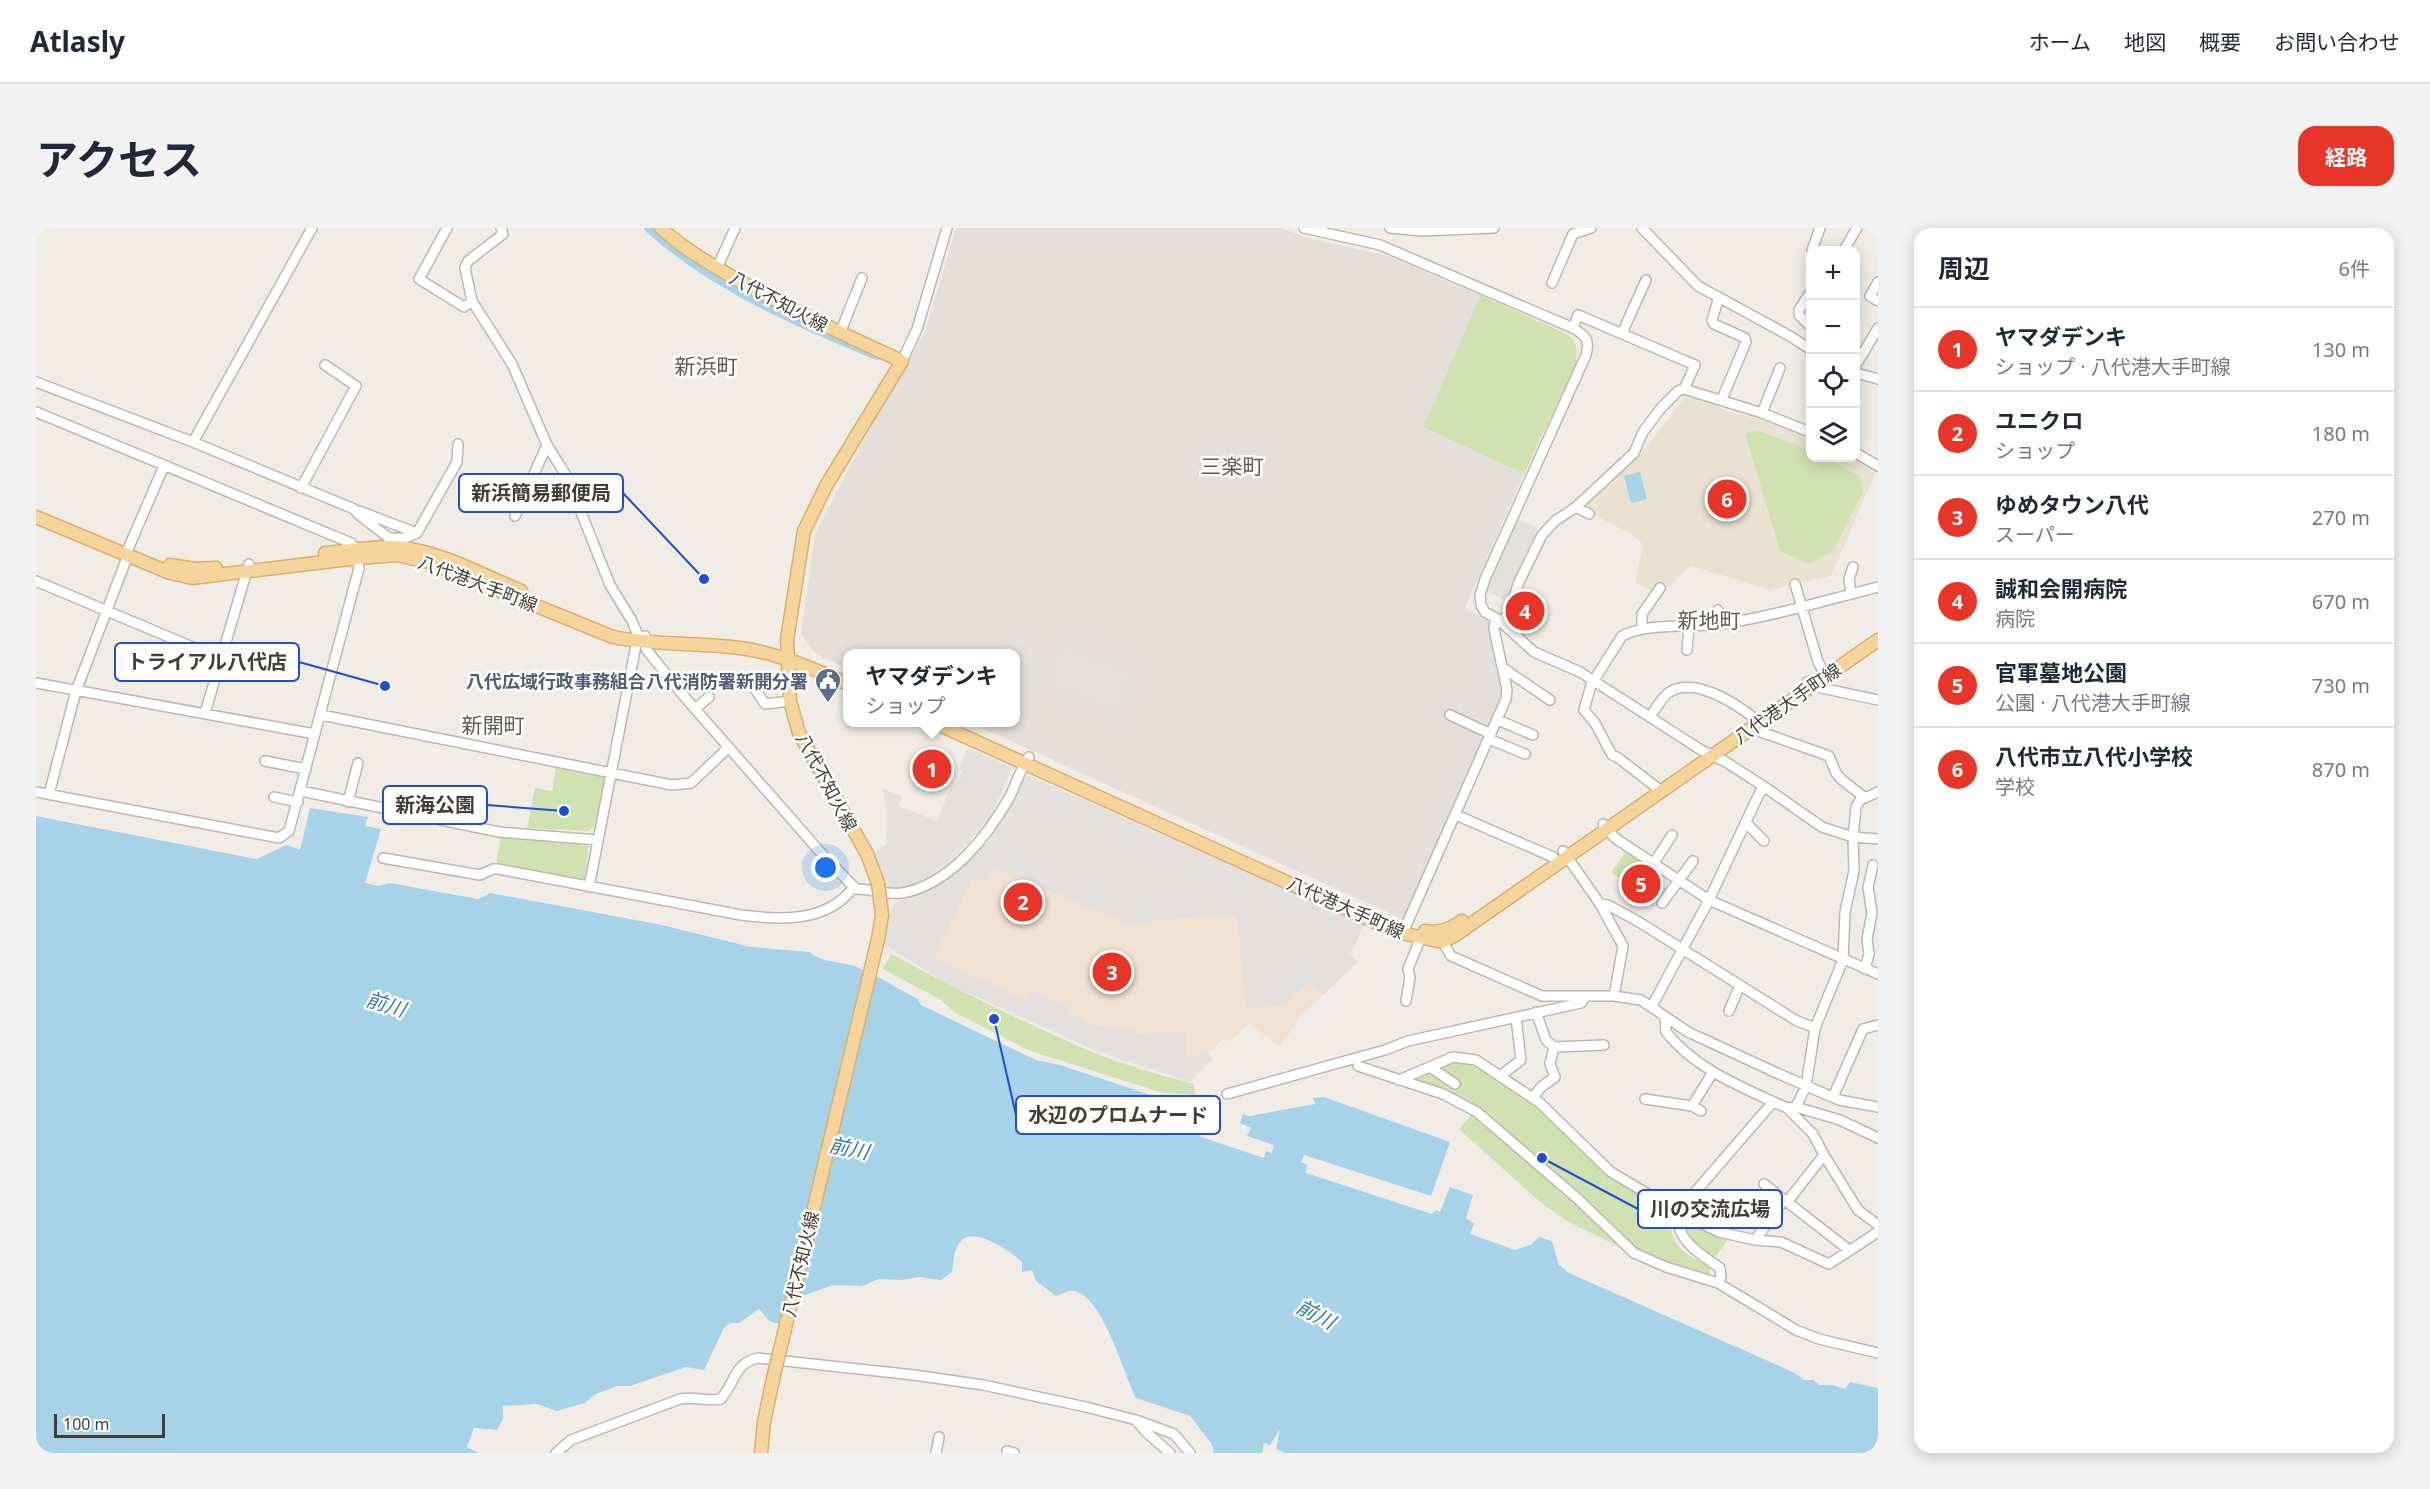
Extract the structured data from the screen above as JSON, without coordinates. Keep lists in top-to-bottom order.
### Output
{
  "streets": {
    "main road": ["八代不知火線", "八代港大手町線"]
  },
  "crossings": [
    ["八代不知火線", "八代港大手町線"]
  ],
  "districts": [
    "新浜町",
    "三楽町",
    "新地町",
    "新開町"
  ],
  "water": ["前川"],
  "places": {
    "other": [
      "新浜簡易郵便局",
      "トライアル八代店",
      "新海公園",
      "水辺のプロムナード",
      "川の交流広場"
    ],
    "public building": ["八代広域行政事務組合八代消防署新開分署"]
  },
  "scale_bar": "100 m",
  "page": {
    "header": "Atlasly",
    "nav": [
      "ホーム",
      "地図",
      "概要",
      "お問い合わせ"
    ],
    "title": "アクセス",
    "buttons": "経路",
    "heading": ["周辺", "6件"],
    "map_buttons": ["+", "−"],
    "list": [
      {
        "mark": "1",
        "name": "ヤマダデンキ",
        "note": "ショップ · 八代港大手町線",
        "value": "130 m"
      },
      {
        "mark": "2",
        "name": "ユニクロ",
        "note": "ショップ",
        "value": "180 m"
      },
      {
        "mark": "3",
        "name": "ゆめタウン八代",
        "note": "スーパー",
        "value": "270 m"
      },
      {
        "mark": "4",
        "name": "誠和会開病院",
        "note": "病院",
        "value": "670 m"
      },
      {
        "mark": "5",
        "name": "官軍墓地公園",
        "note": "公園 · 八代港大手町線",
        "value": "730 m"
      },
      {
        "mark": "6",
        "name": "八代市立八代小学校",
        "note": "学校",
        "value": "870 m"
      }
    ],
    "pins": [
      "6",
      "4",
      "1",
      "5",
      "2",
      "3"
    ],
    "popup": ["ヤマダデンキ", "ショップ"],
    "scale": "100 m"
  }
}
